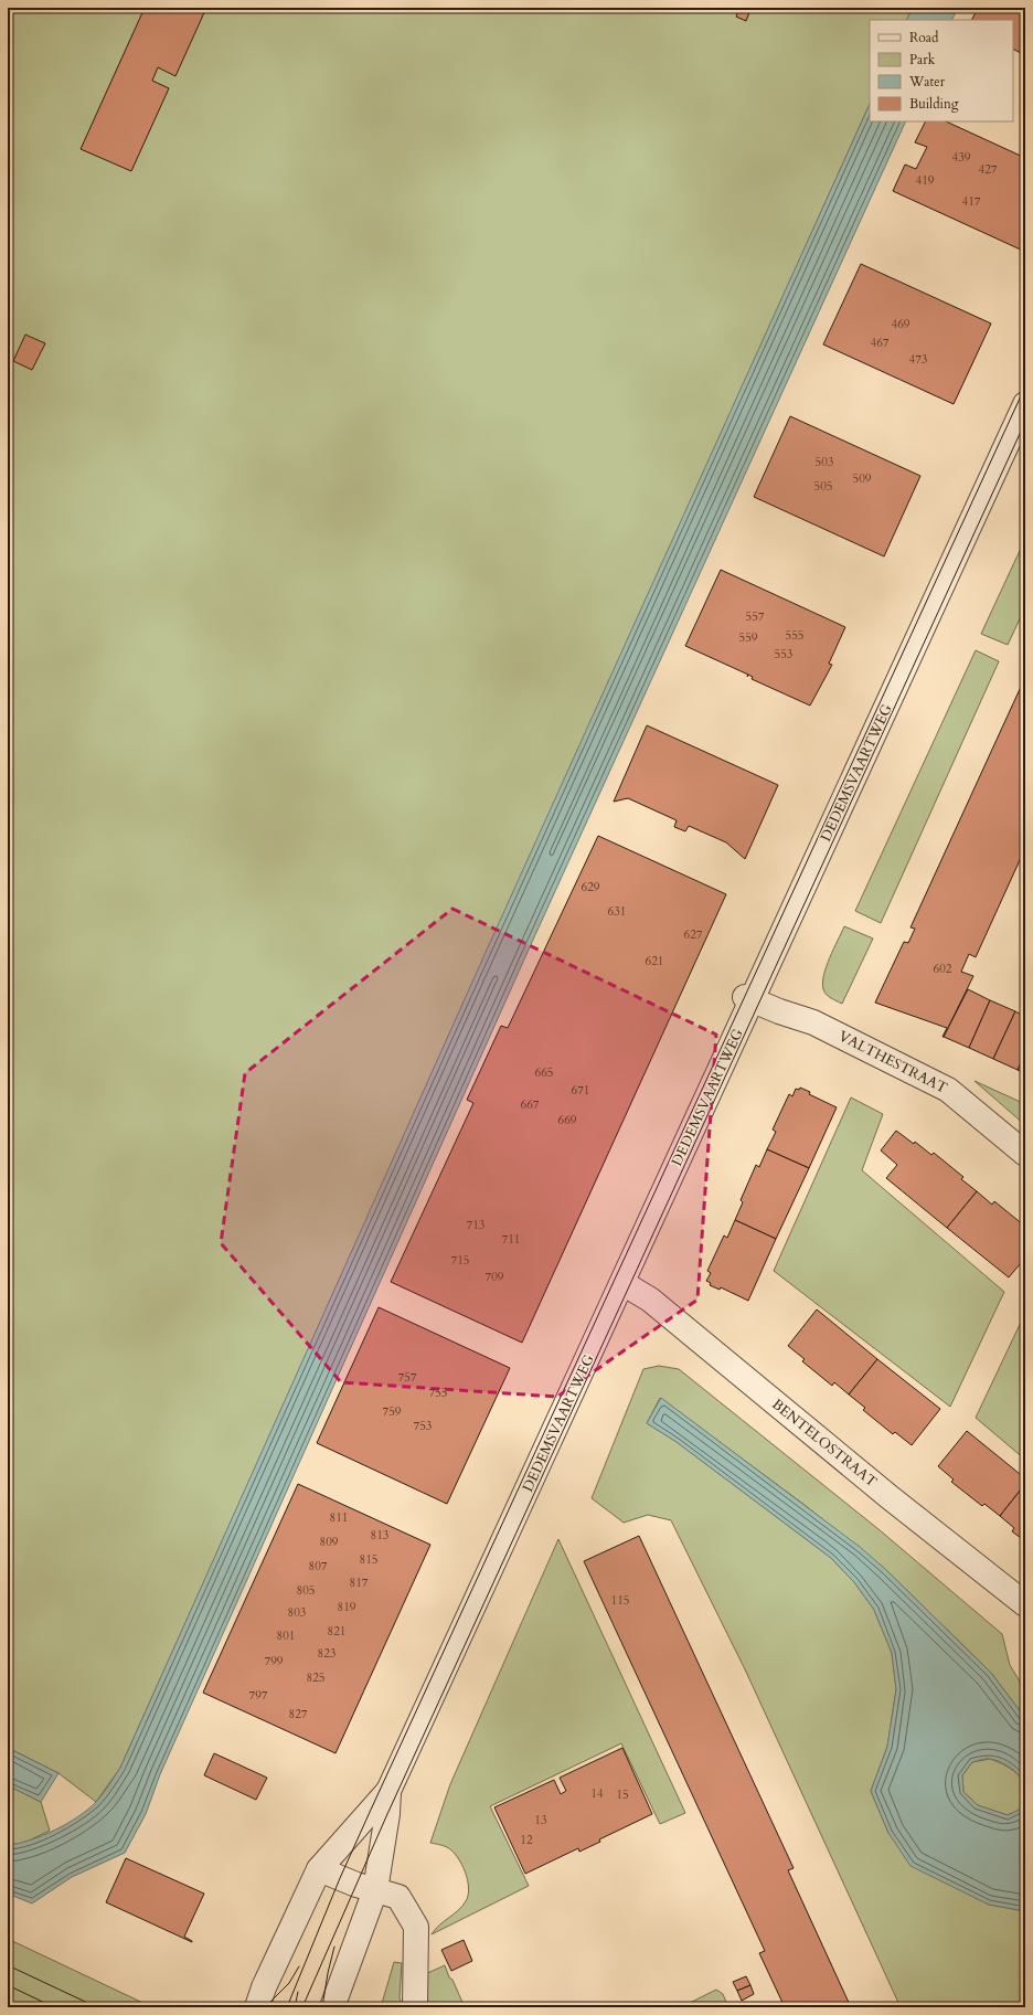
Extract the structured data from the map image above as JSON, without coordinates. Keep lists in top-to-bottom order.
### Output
{
  "streets": {
    "street": ["DEDEMSVAARTWEG", "VALTHESTRAAT", "BENTELOSTRAAT"]
  },
  "crossings": [
    ["DEDEMSVAARTWEG", "VALTHESTRAAT"],
    ["DEDEMSVAARTWEG", "BENTELOSTRAAT"]
  ],
  "house_numbers": [
    "439",
    "427",
    "419",
    "417",
    "469",
    "467",
    "473",
    "503",
    "509",
    "505",
    "557",
    "555",
    "559",
    "553",
    "629",
    "631",
    "627",
    "621",
    "602",
    "665",
    "671",
    "667",
    "669",
    "713",
    "711",
    "715",
    "709",
    "757",
    "755",
    "759",
    "753",
    "811",
    "813",
    "809",
    "815",
    "807",
    "817",
    "805",
    "115",
    "819",
    "803",
    "821",
    "801",
    "823",
    "799",
    "825",
    "797",
    "827",
    "14",
    "15",
    "13",
    "12"
  ],
  "legend": [
    "Road",
    "Park",
    "Water",
    "Building"
  ]
}
